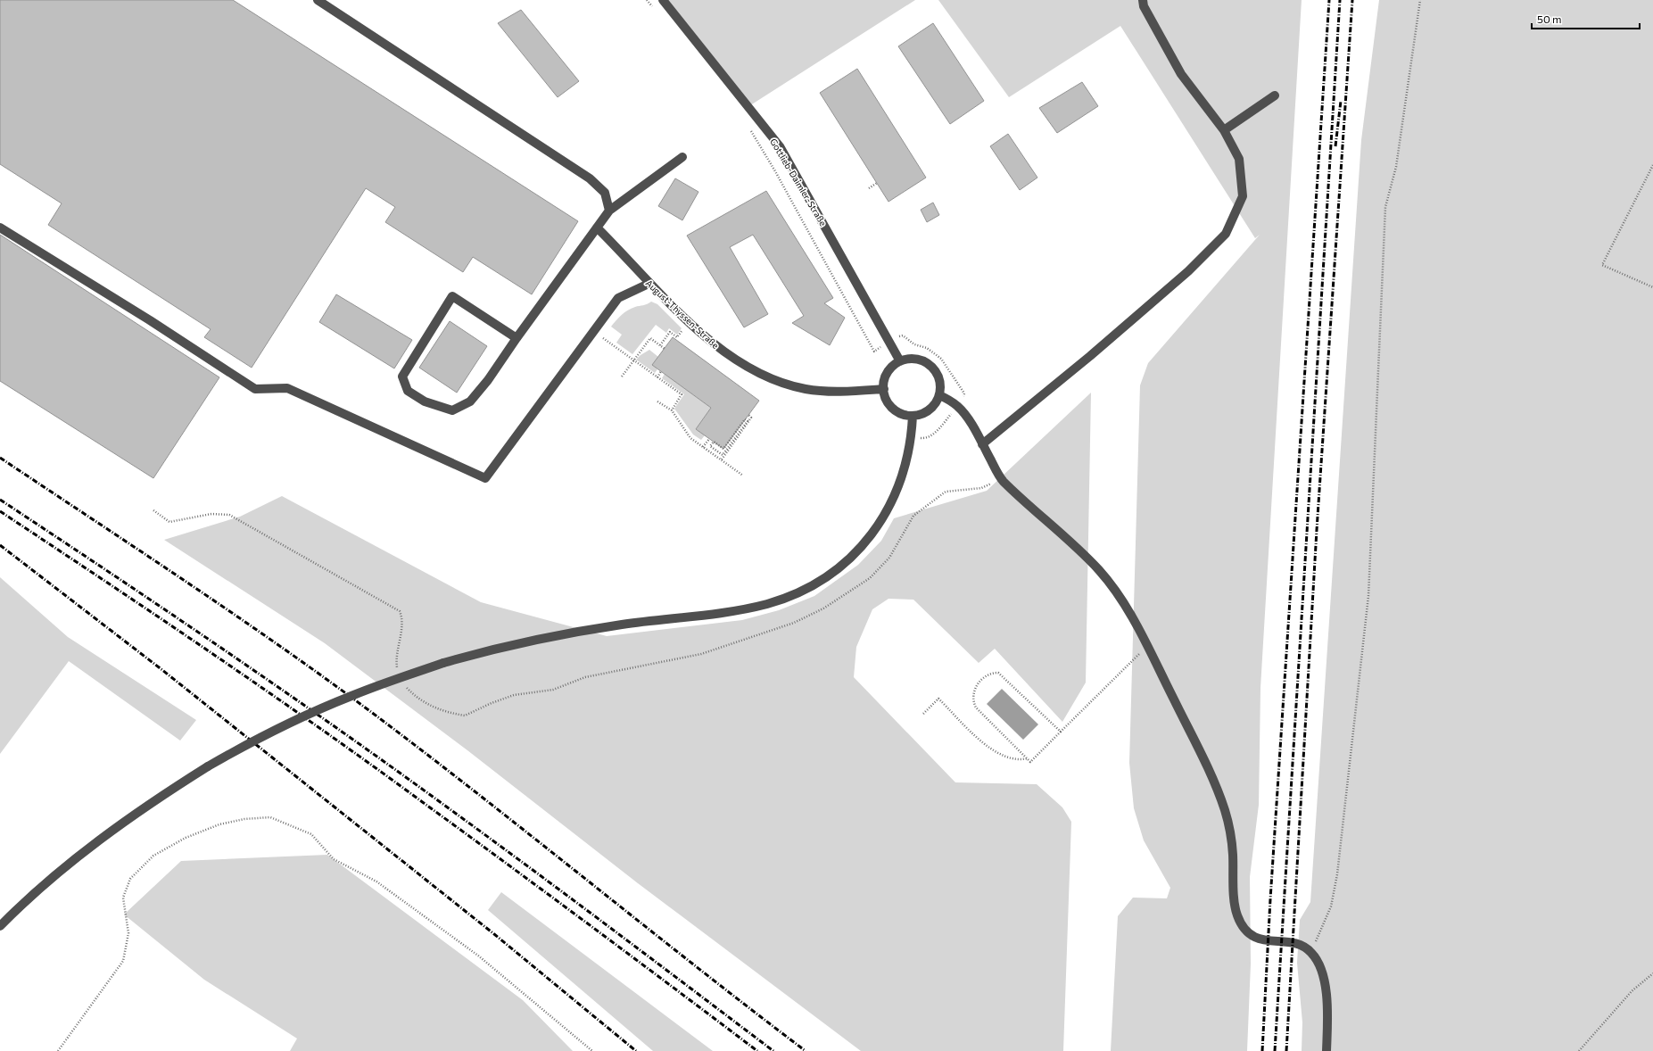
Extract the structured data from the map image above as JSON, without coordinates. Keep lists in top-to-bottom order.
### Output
{
  "streets": {
    "street": ["Gottlieb-Daimler-Straße", "August-Thyssen-Straße"]
  },
  "crossings": [
    ["Gottlieb-Daimler-Straße", "August-Thyssen-Straße"]
  ],
  "scale_bar": "50 m"
}
